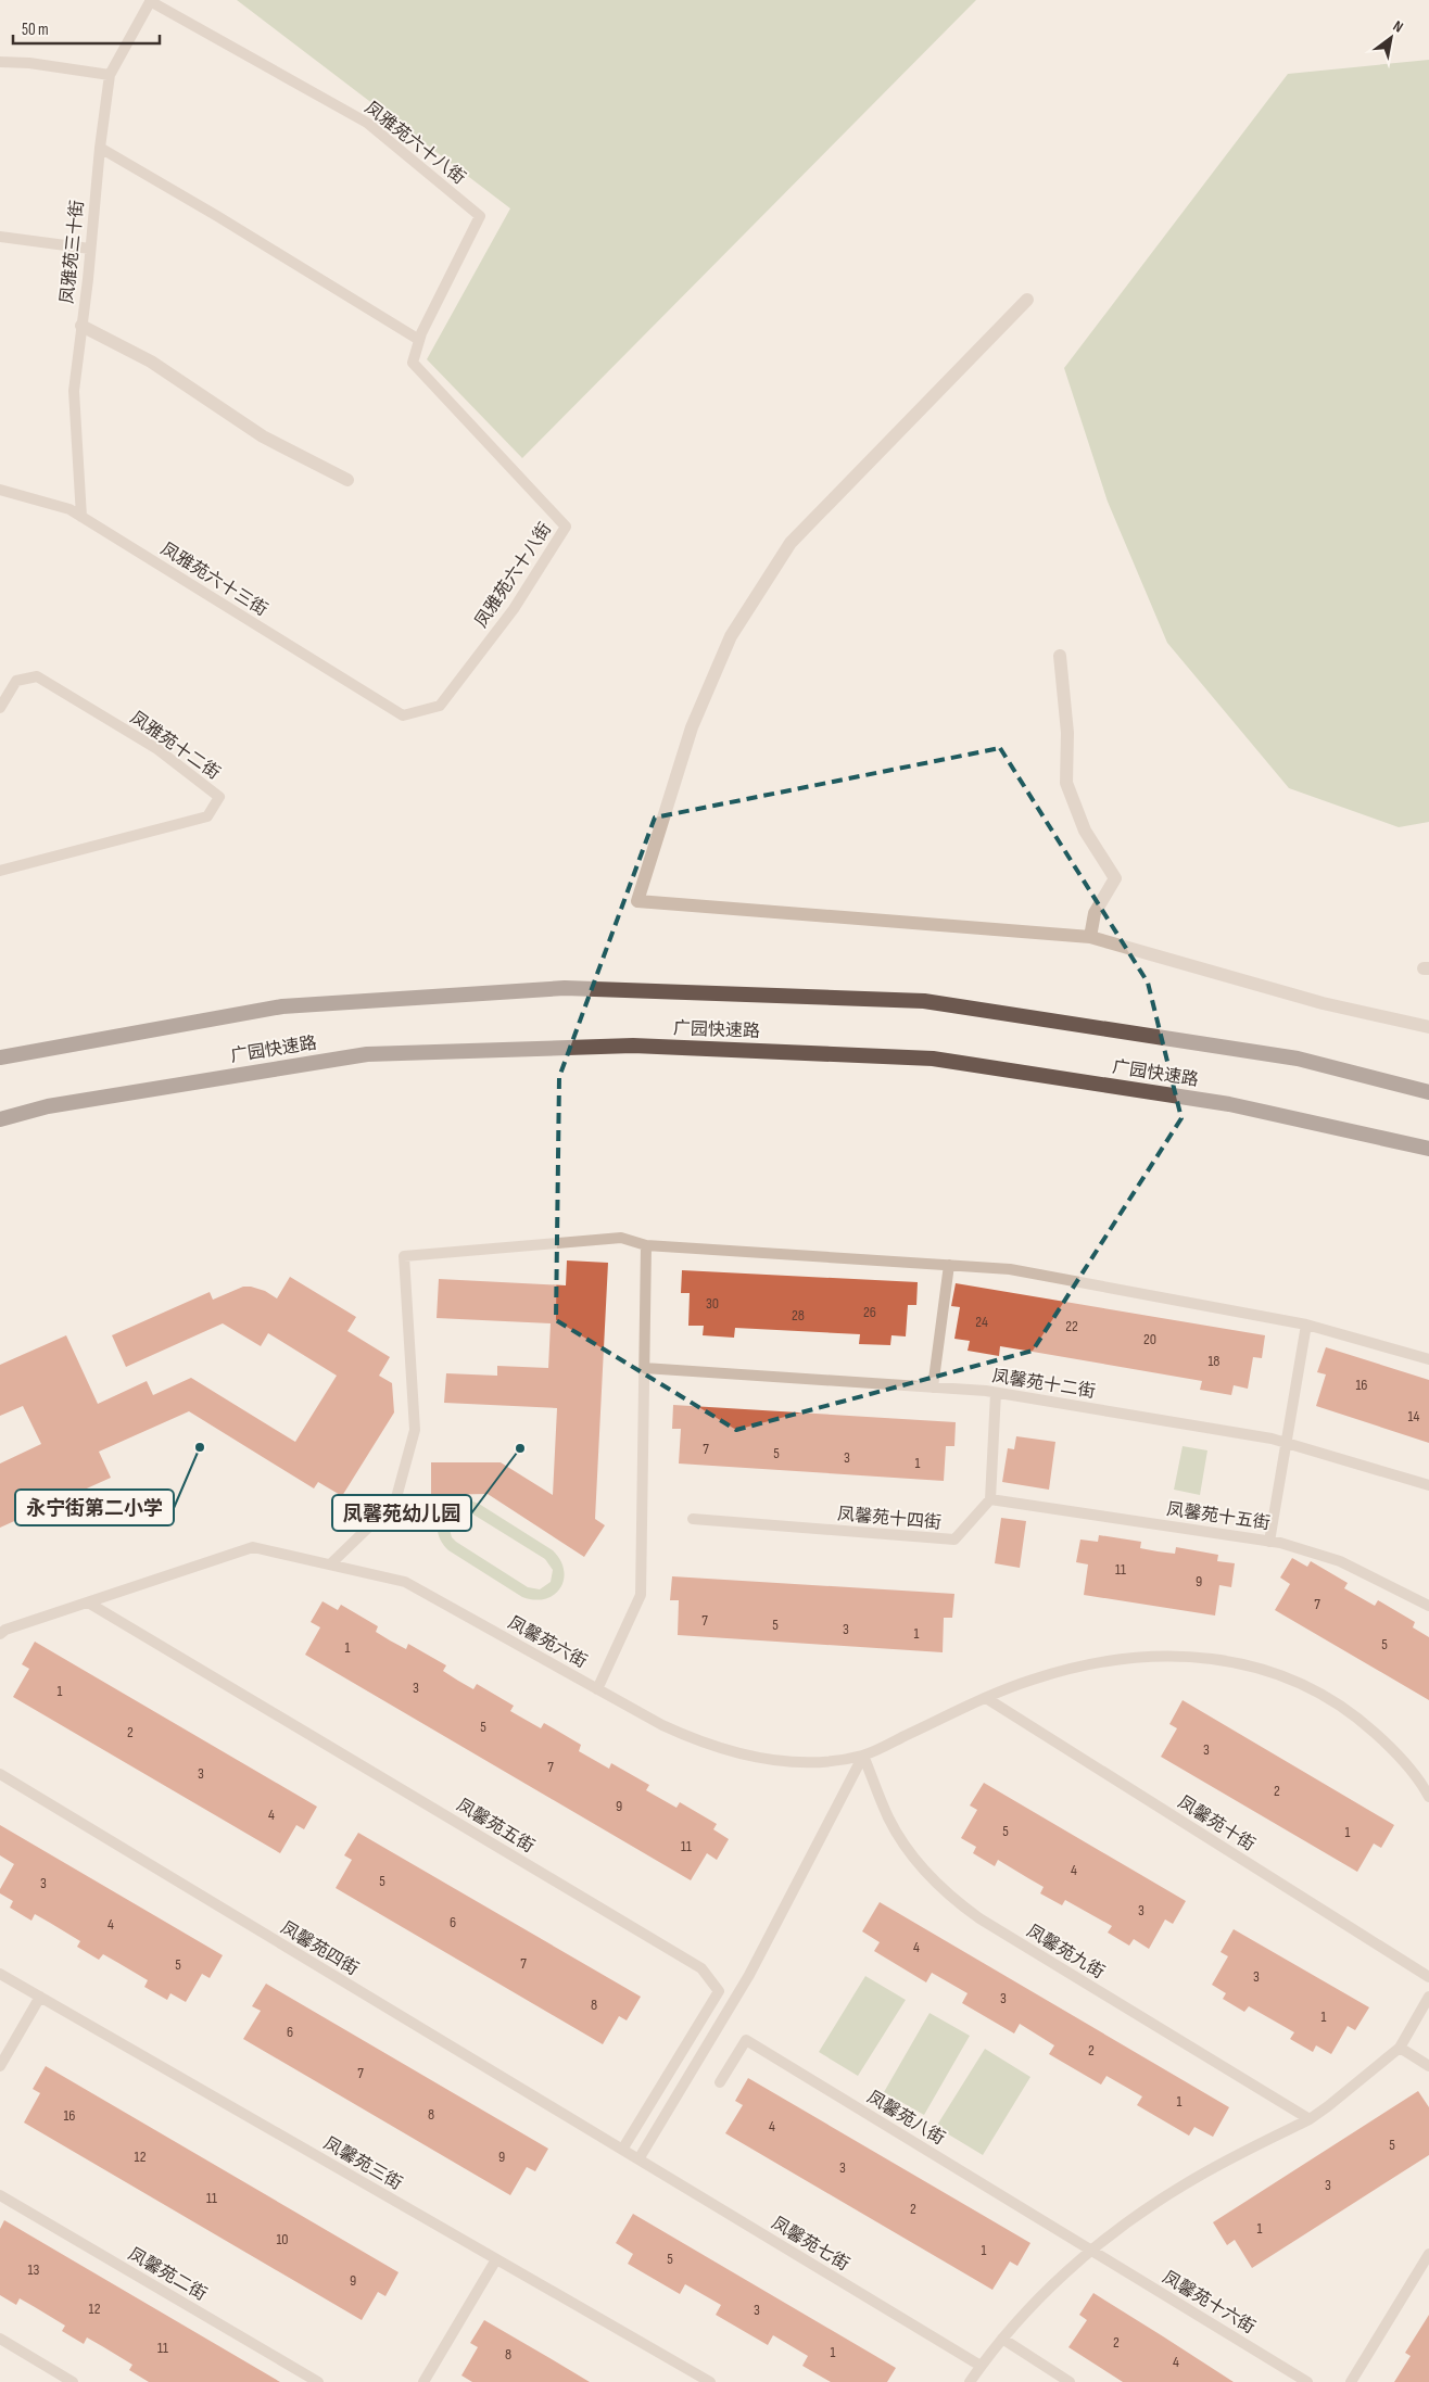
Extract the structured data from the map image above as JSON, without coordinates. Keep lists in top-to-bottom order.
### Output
{
  "streets": {
    "highway": ["广园快速路"],
    "lane": [
      "凤雅苑六十八街",
      "凤雅苑三十街",
      "凤雅苑六十三街",
      "凤雅苑十二街",
      "凤馨苑十二街",
      "凤馨苑十五街",
      "凤馨苑十四街",
      "凤馨苑六街",
      "凤馨苑十街",
      "凤馨苑五街",
      "凤馨苑四街",
      "凤馨苑九街",
      "凤馨苑八街",
      "凤馨苑三街",
      "凤馨苑七街",
      "凤馨苑二街",
      "凤馨苑十六街"
    ]
  },
  "crossings": [
    ["凤雅苑六十八街", "凤雅苑三十街"],
    ["凤雅苑六十八街", "凤雅苑六十三街"],
    ["凤雅苑三十街", "凤雅苑六十三街"],
    ["凤馨苑十五街", "凤馨苑十四街"],
    ["凤馨苑六街", "凤馨苑十街"],
    ["凤馨苑六街", "凤馨苑五街"],
    ["凤馨苑六街", "凤馨苑九街"],
    ["凤馨苑五街", "凤馨苑四街"],
    ["凤馨苑五街", "凤馨苑七街"],
    ["凤馨苑四街", "凤馨苑七街"],
    ["凤馨苑八街", "凤馨苑十六街"]
  ],
  "places": ["永宁街第二小学", "凤馨苑幼儿园"],
  "house_numbers": [
    "30",
    "26",
    "28",
    "24",
    "22",
    "20",
    "18",
    "16",
    "14",
    "7",
    "5",
    "3",
    "1",
    "11",
    "9",
    "7",
    "7",
    "5",
    "3",
    "1",
    "5",
    "1",
    "3",
    "1",
    "5",
    "2",
    "3",
    "7",
    "3",
    "2",
    "9",
    "4",
    "5",
    "1",
    "11",
    "4",
    "5",
    "3",
    "3",
    "6",
    "4",
    "4",
    "7",
    "5",
    "3",
    "3",
    "8",
    "1",
    "6",
    "2",
    "7",
    "1",
    "8",
    "16",
    "4",
    "5",
    "12",
    "9",
    "3",
    "3",
    "11",
    "2",
    "1",
    "10",
    "1",
    "5",
    "13",
    "9",
    "12",
    "3",
    "2",
    "11",
    "1",
    "8",
    "4"
  ],
  "scale_bar": "50 m",
  "north": "top right"
}
